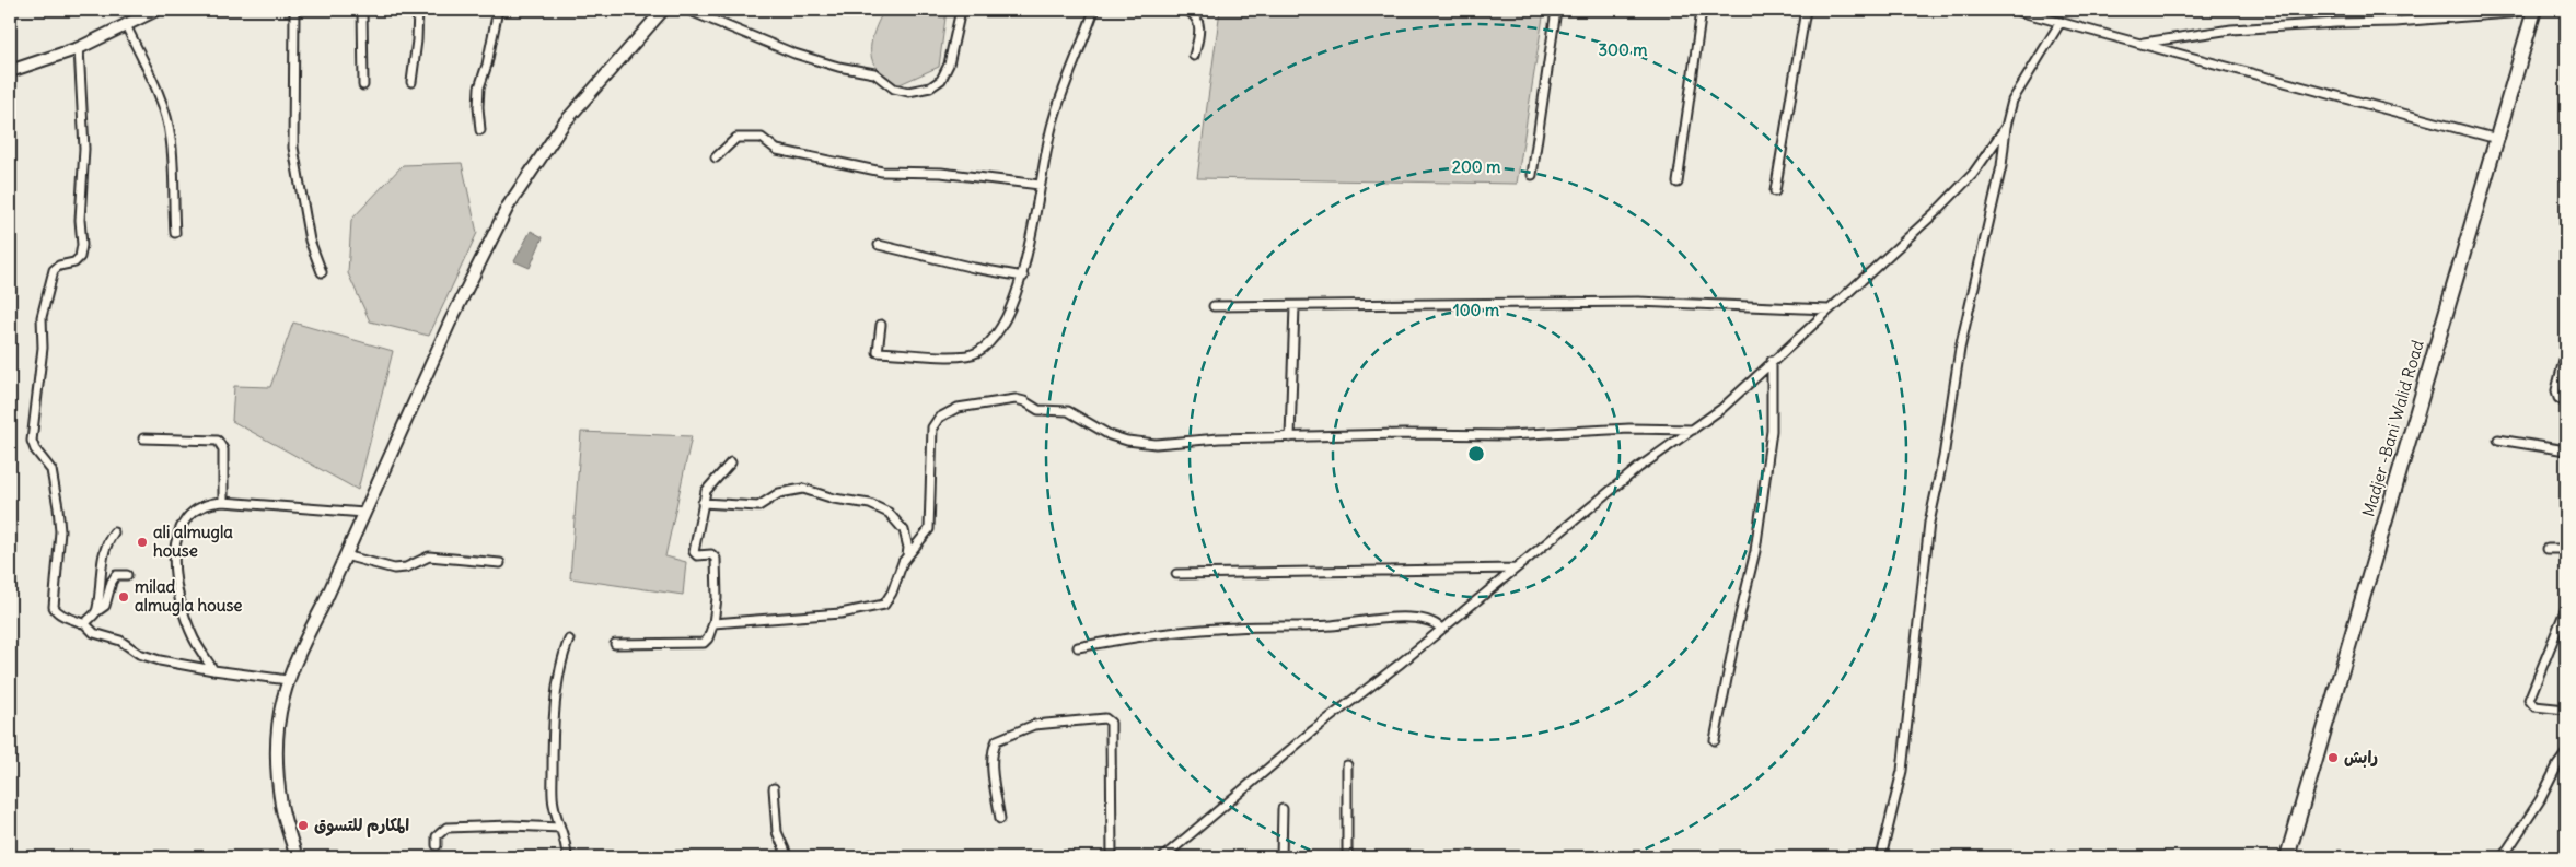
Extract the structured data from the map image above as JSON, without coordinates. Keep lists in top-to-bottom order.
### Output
{
  "streets": {
    "highway": ["Madjer -Bani Walid Road"]
  },
  "places": [
    "ali almugla house",
    "milad almugla house",
    "رابش",
    "المكارم للتسوق"
  ],
  "rings": ["300 m", "200 m", "100 m"]
}
